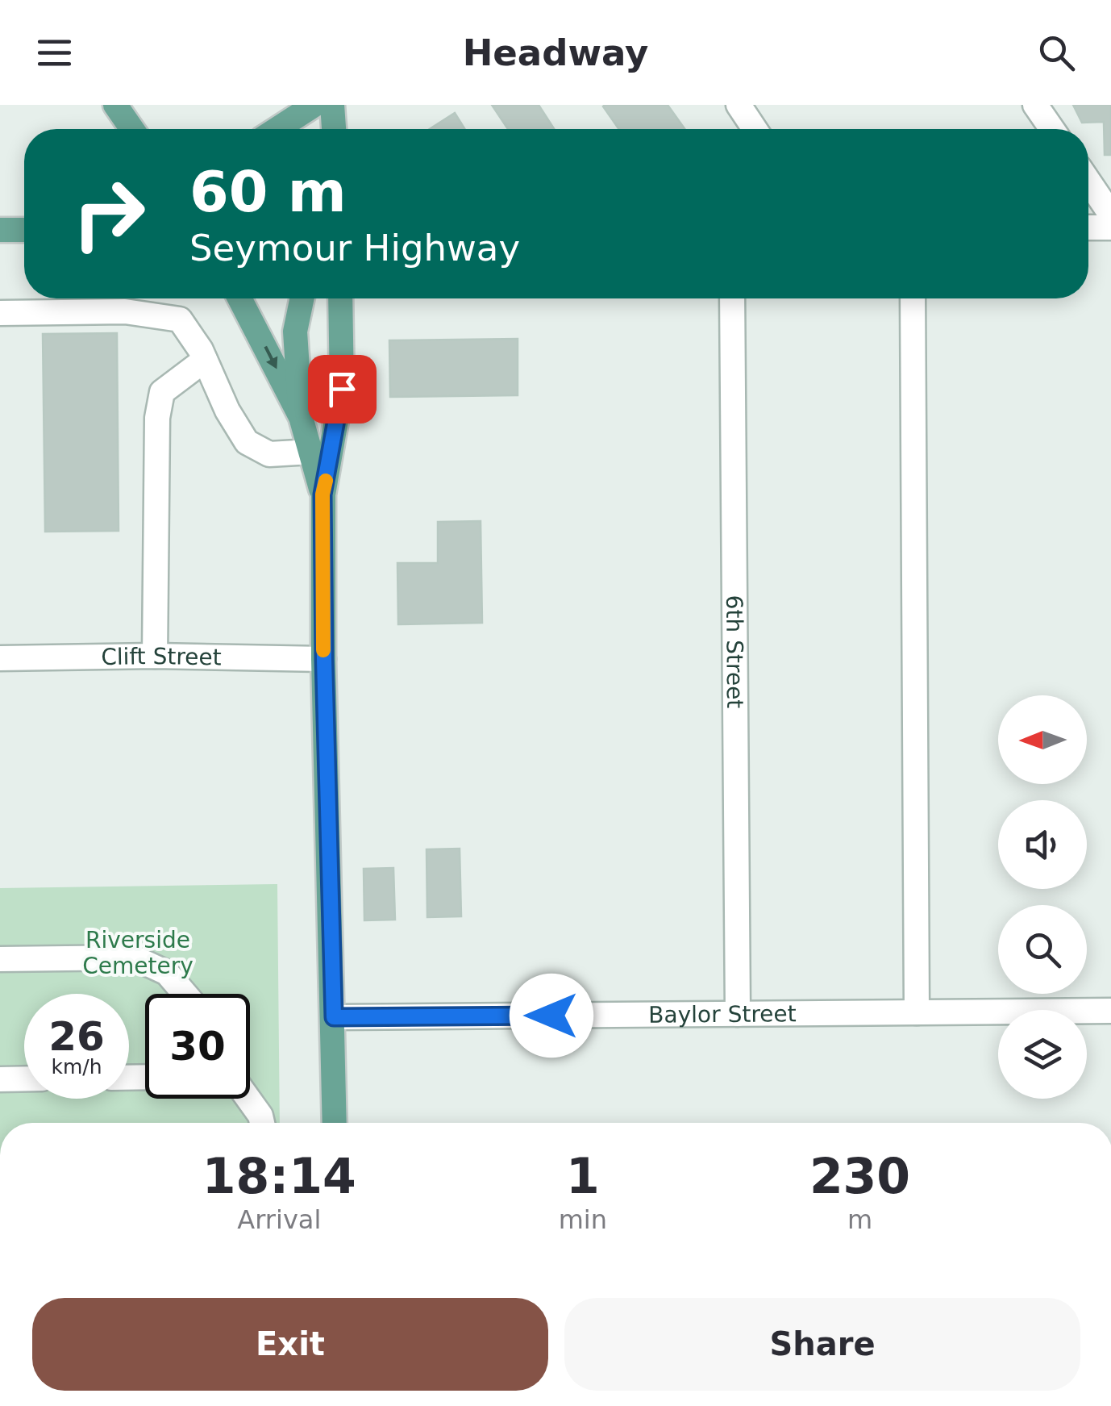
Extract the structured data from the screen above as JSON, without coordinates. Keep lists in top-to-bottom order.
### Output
{
  "streets": {
    "street": ["6th Street", "Clift Street", "Baylor Street"]
  },
  "crossings": [
    ["6th Street", "Baylor Street"]
  ],
  "parks": ["Riverside Cemetery"],
  "north": "left",
  "page": {
    "header": "Headway",
    "turn": ["60 m", "Seymour Highway"],
    "speed": "26 km/h",
    "limit": "30",
    "eta": [
      "18:14",
      "Arrival",
      "1",
      "min",
      "230",
      "m"
    ],
    "buttons": ["Exit", "Share"]
  }
}
